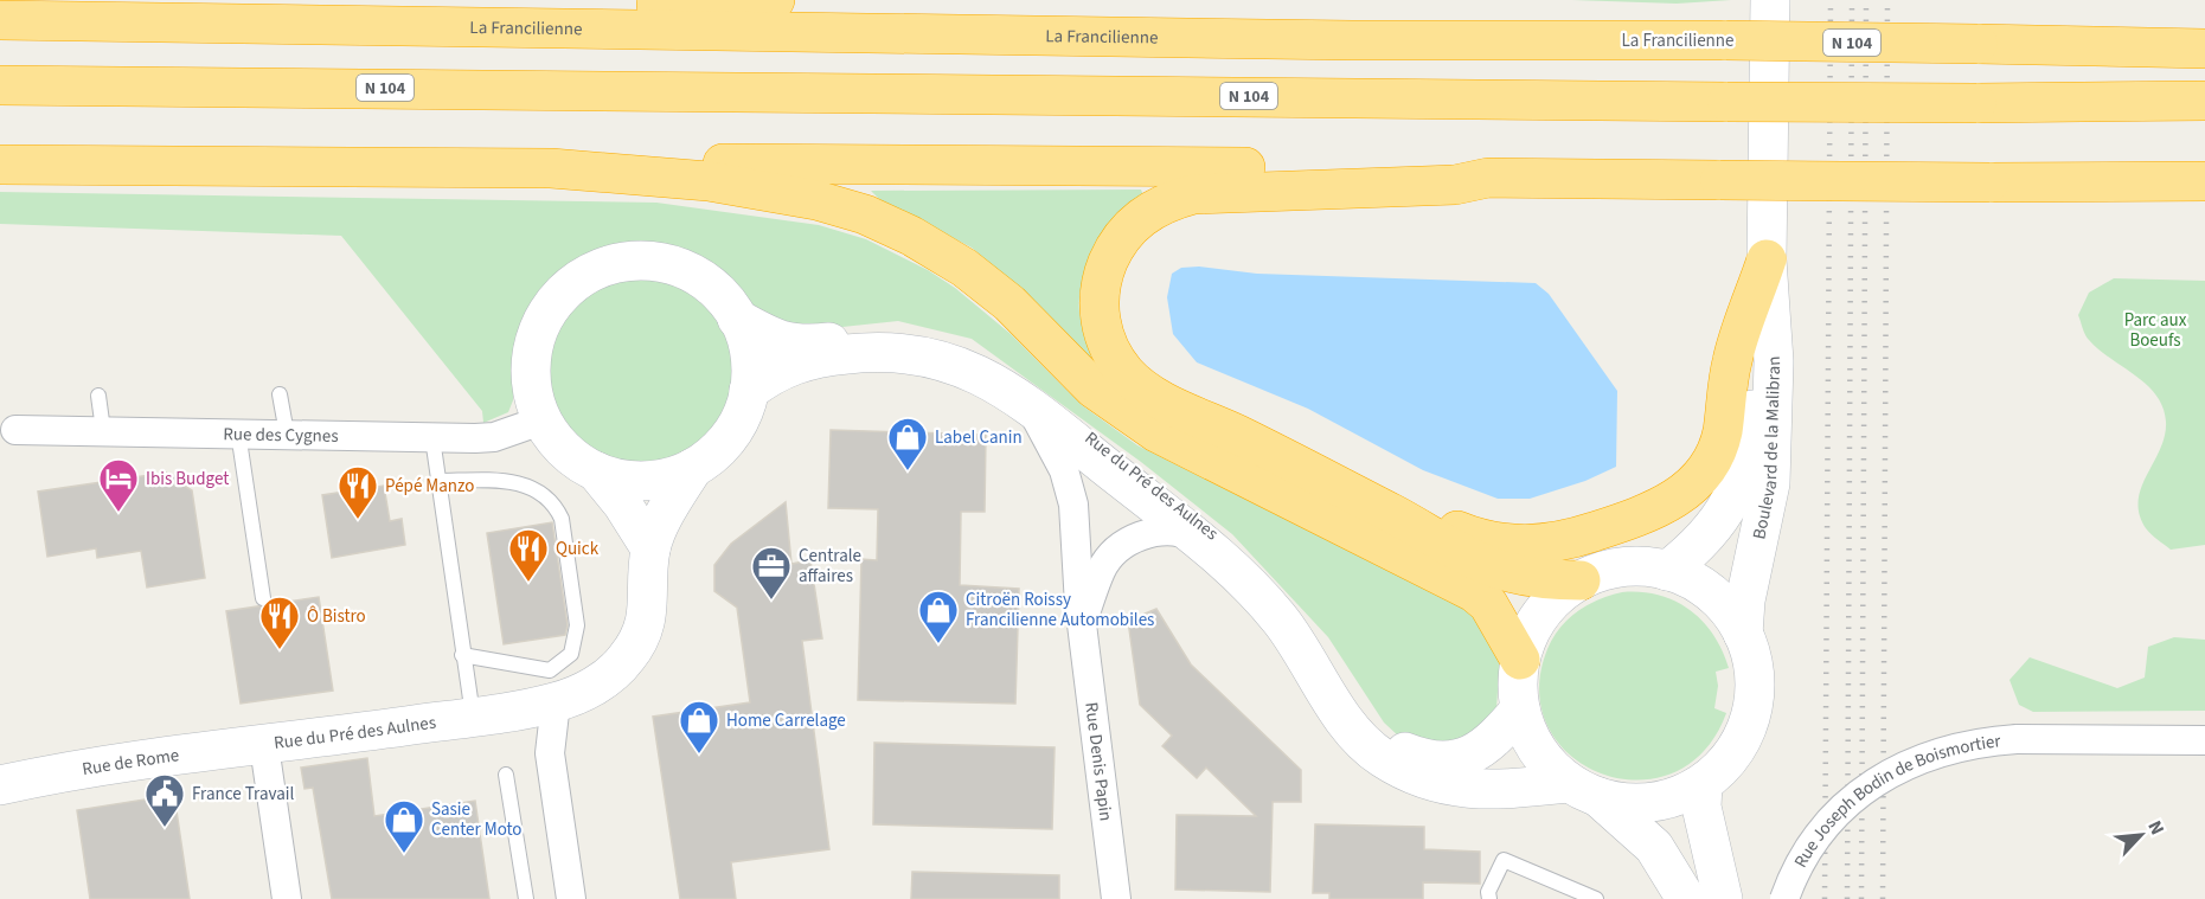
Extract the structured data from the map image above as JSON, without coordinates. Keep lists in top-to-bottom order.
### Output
{
  "streets": {
    "highway": ["La Francilienne", "N 104"],
    "street": [
      "Rue des Cygnes",
      "Boulevard de la Malibran",
      "Rue du Pré des Aulnes",
      "Rue Denis Papin",
      "Rue de Rome",
      "Rue Joseph Bodin de Boismortier"
    ]
  },
  "crossings": [
    ["Rue des Cygnes", "Rue du Pré des Aulnes"],
    ["Boulevard de la Malibran", "Rue du Pré des Aulnes"],
    ["Rue du Pré des Aulnes", "Rue Denis Papin"],
    ["Rue du Pré des Aulnes", "Rue de Rome"]
  ],
  "parks": ["Parc aux Boeufs"],
  "places": {
    "shop": [
      "Label Canin",
      "Citroën Roissy Francilienne Automobiles",
      "Home Carrelage",
      "Sasie Center Moto"
    ],
    "hotel": ["Ibis Budget"],
    "restaurant": ["Pépé Manzo", "Quick", "Ô Bistro"],
    "office": ["Centrale affaires"],
    "public building": ["France Travail"]
  },
  "north": "top right"
}
